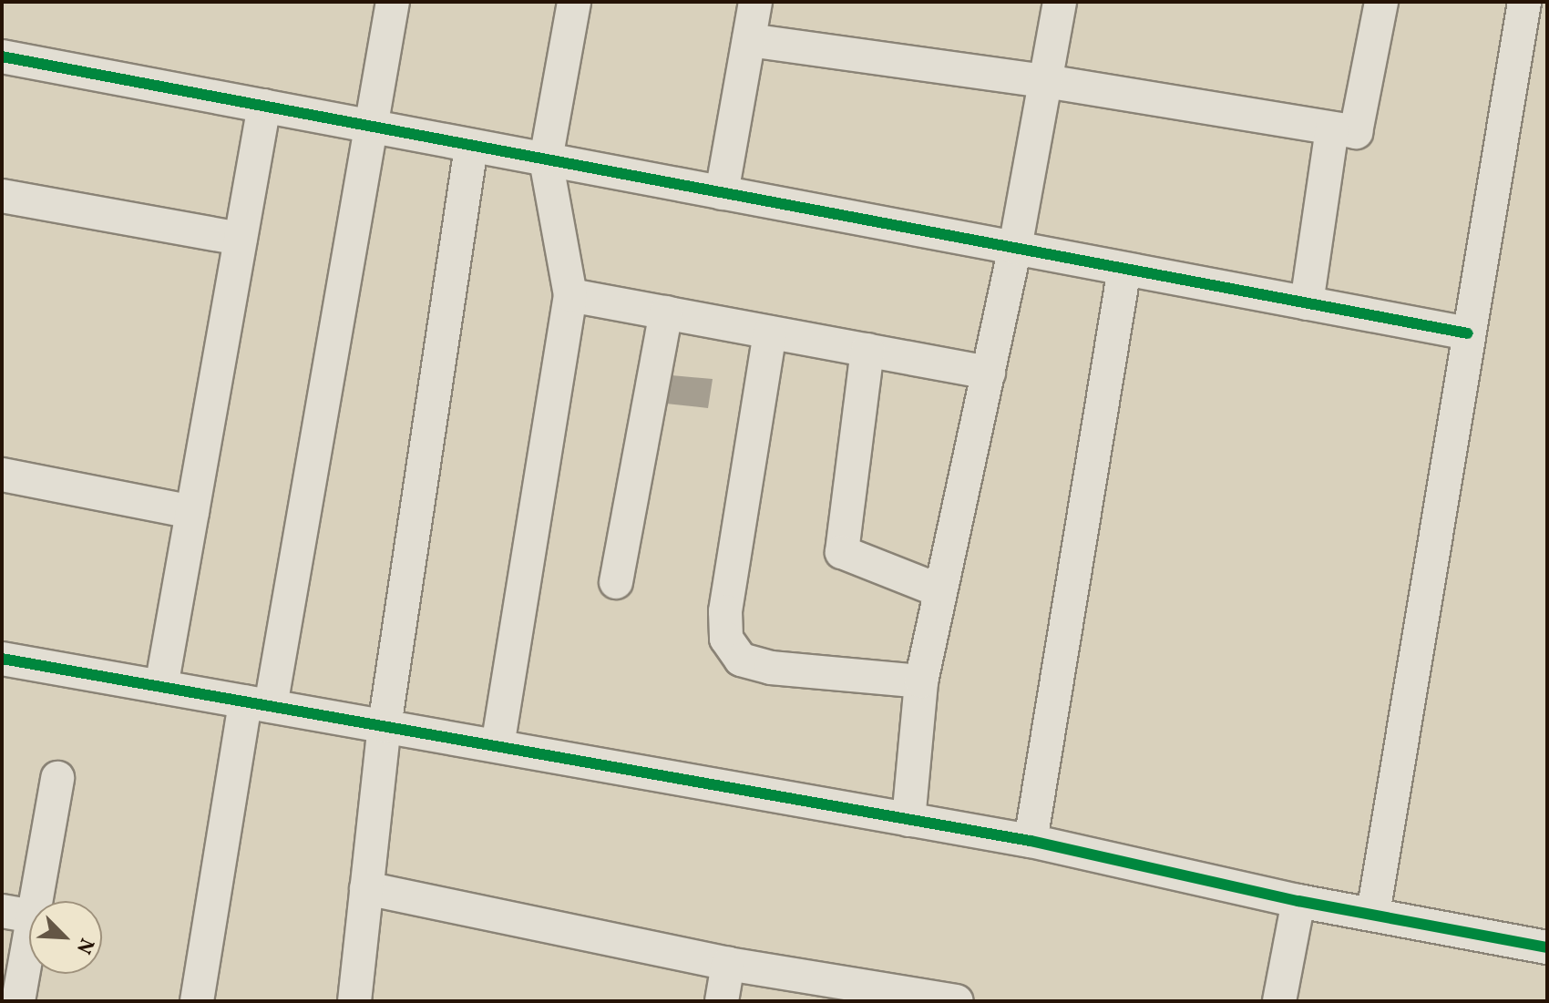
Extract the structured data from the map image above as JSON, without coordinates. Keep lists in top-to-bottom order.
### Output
{
  "north": "bottom right"
}
